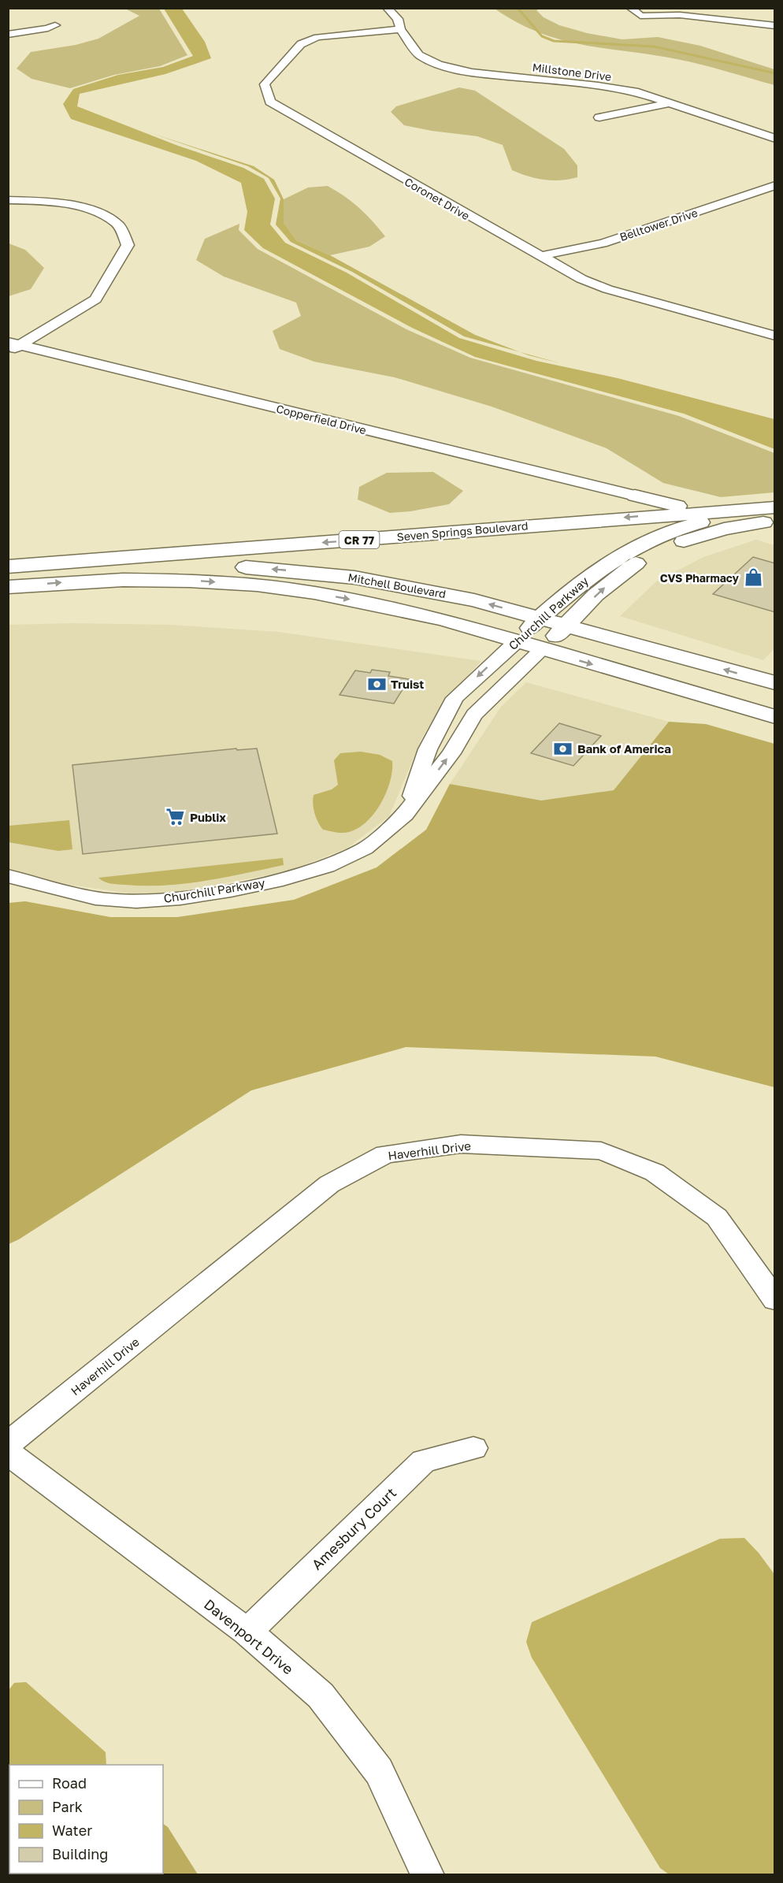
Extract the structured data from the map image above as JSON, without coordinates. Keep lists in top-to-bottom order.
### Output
{
  "streets": {
    "main road": [
      "Seven Springs Boulevard",
      "CR 77",
      "Mitchell Boulevard",
      "Churchill Parkway"
    ],
    "street": [
      "Millstone Drive",
      "Coronet Drive",
      "Belltower Drive",
      "Copperfield Drive",
      "Haverhill Drive",
      "Amesbury Court",
      "Davenport Drive"
    ]
  },
  "crossings": [
    ["Millstone Drive", "Coronet Drive"],
    ["Coronet Drive", "Belltower Drive"],
    ["Seven Springs Boulevard", "Churchill Parkway"],
    ["Mitchell Boulevard", "Churchill Parkway"],
    ["Amesbury Court", "Davenport Drive"]
  ],
  "places": {
    "shop": ["CVS Pharmacy"],
    "bank": ["Truist", "Bank of America"],
    "supermarket": ["Publix"]
  },
  "legend": [
    "Road",
    "Park",
    "Water",
    "Building"
  ]
}
